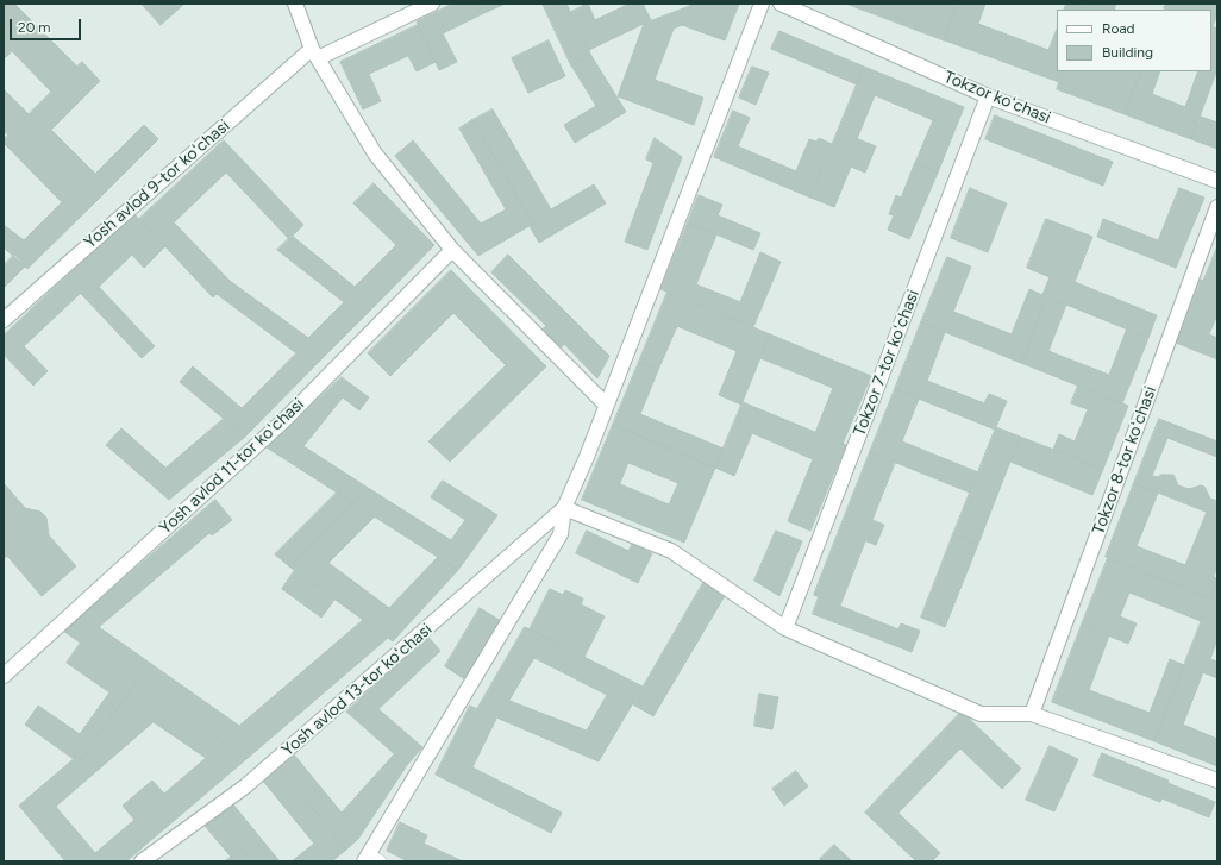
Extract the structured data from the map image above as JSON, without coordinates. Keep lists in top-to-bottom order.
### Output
{
  "streets": {
    "street": [
      "Tokzor koʻchasi",
      "Yosh avlod 9-tor koʻchasi",
      "Tokzor 7-tor koʻchasi",
      "Tokzor 8-tor koʻchasi",
      "Yosh avlod 11-tor koʻchasi",
      "Yosh avlod 13-tor koʻchasi"
    ]
  },
  "crossings": [
    ["Tokzor koʻchasi", "Tokzor 7-tor koʻchasi"]
  ],
  "legend": ["Road", "Building"],
  "scale_bar": "20 m"
}
